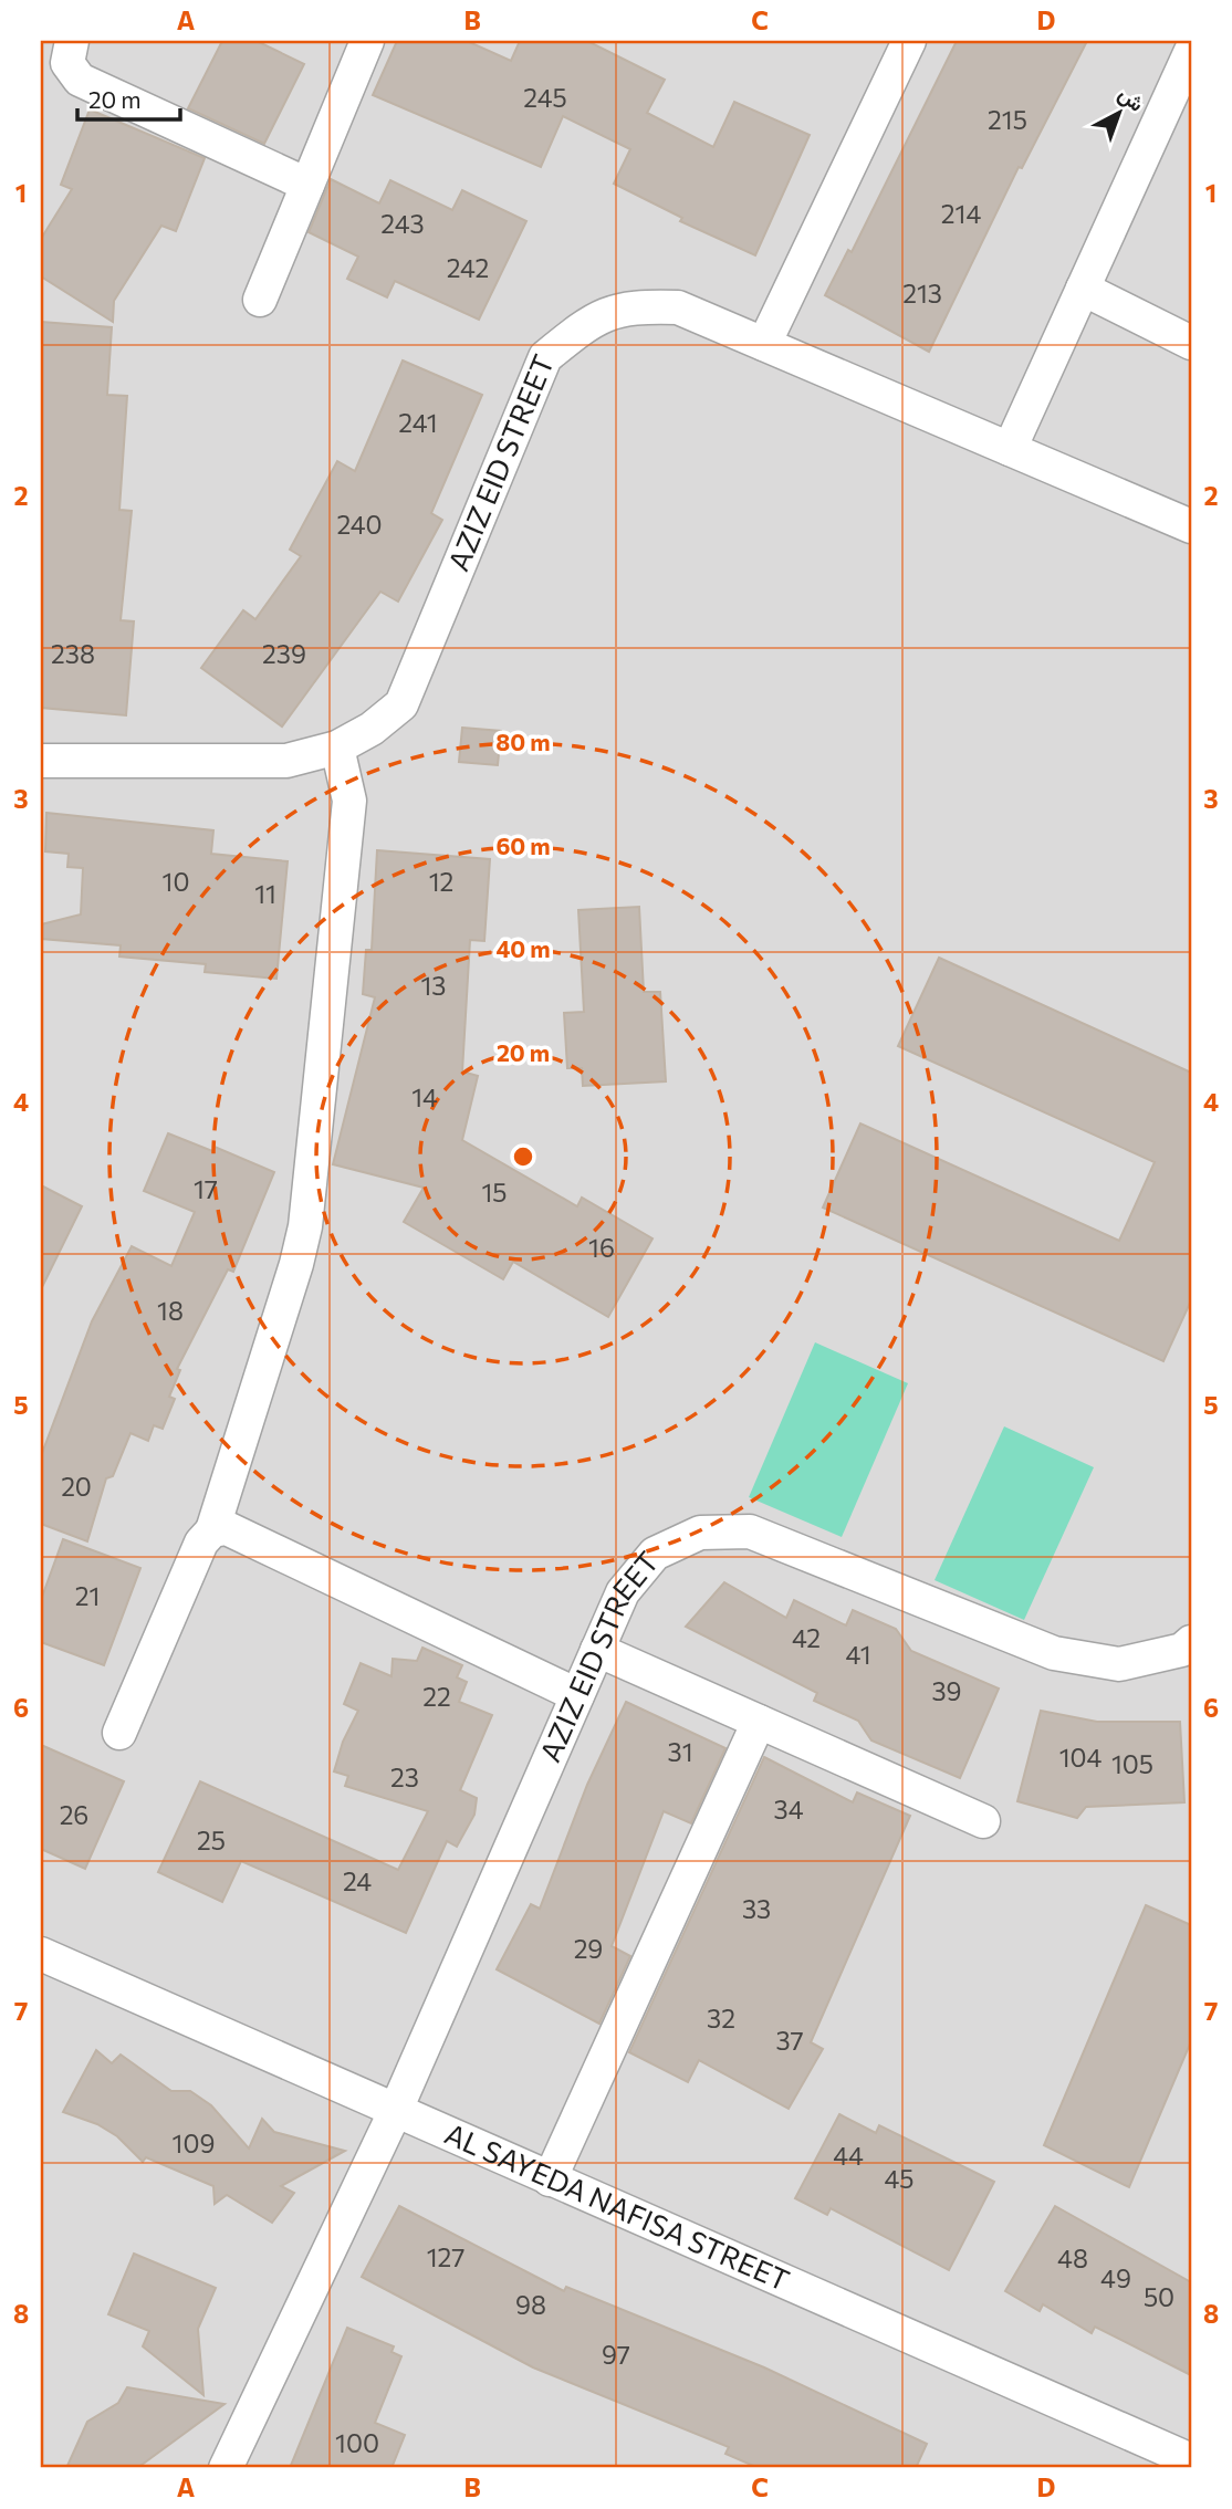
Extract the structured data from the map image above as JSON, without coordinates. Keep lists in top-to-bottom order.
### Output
{
  "streets": {
    "street": ["AZIZ EID STREET", "AL SAYEDA NAFISA STREET"]
  },
  "crossings": [
    ["AZIZ EID STREET", "AL SAYEDA NAFISA STREET"]
  ],
  "house_numbers": [
    "245",
    "215",
    "214",
    "243",
    "242",
    "213",
    "241",
    "240",
    "238",
    "239",
    "10",
    "12",
    "11",
    "13",
    "14",
    "17",
    "15",
    "16",
    "18",
    "20",
    "21",
    "42",
    "41",
    "39",
    "22",
    "31",
    "104",
    "105",
    "23",
    "34",
    "26",
    "25",
    "24",
    "33",
    "29",
    "32",
    "37",
    "109",
    "44",
    "45",
    "127",
    "48",
    "49",
    "50",
    "98",
    "97",
    "100"
  ],
  "scale_bar": "20 m",
  "north": "top right",
  "grid": {
    "columns": [
      "A",
      "B",
      "C",
      "D"
    ],
    "rows": [
      "1",
      "2",
      "3",
      "4",
      "5",
      "6",
      "7",
      "8"
    ]
  },
  "rings": [
    "80 m",
    "60 m",
    "40 m",
    "20 m"
  ]
}
